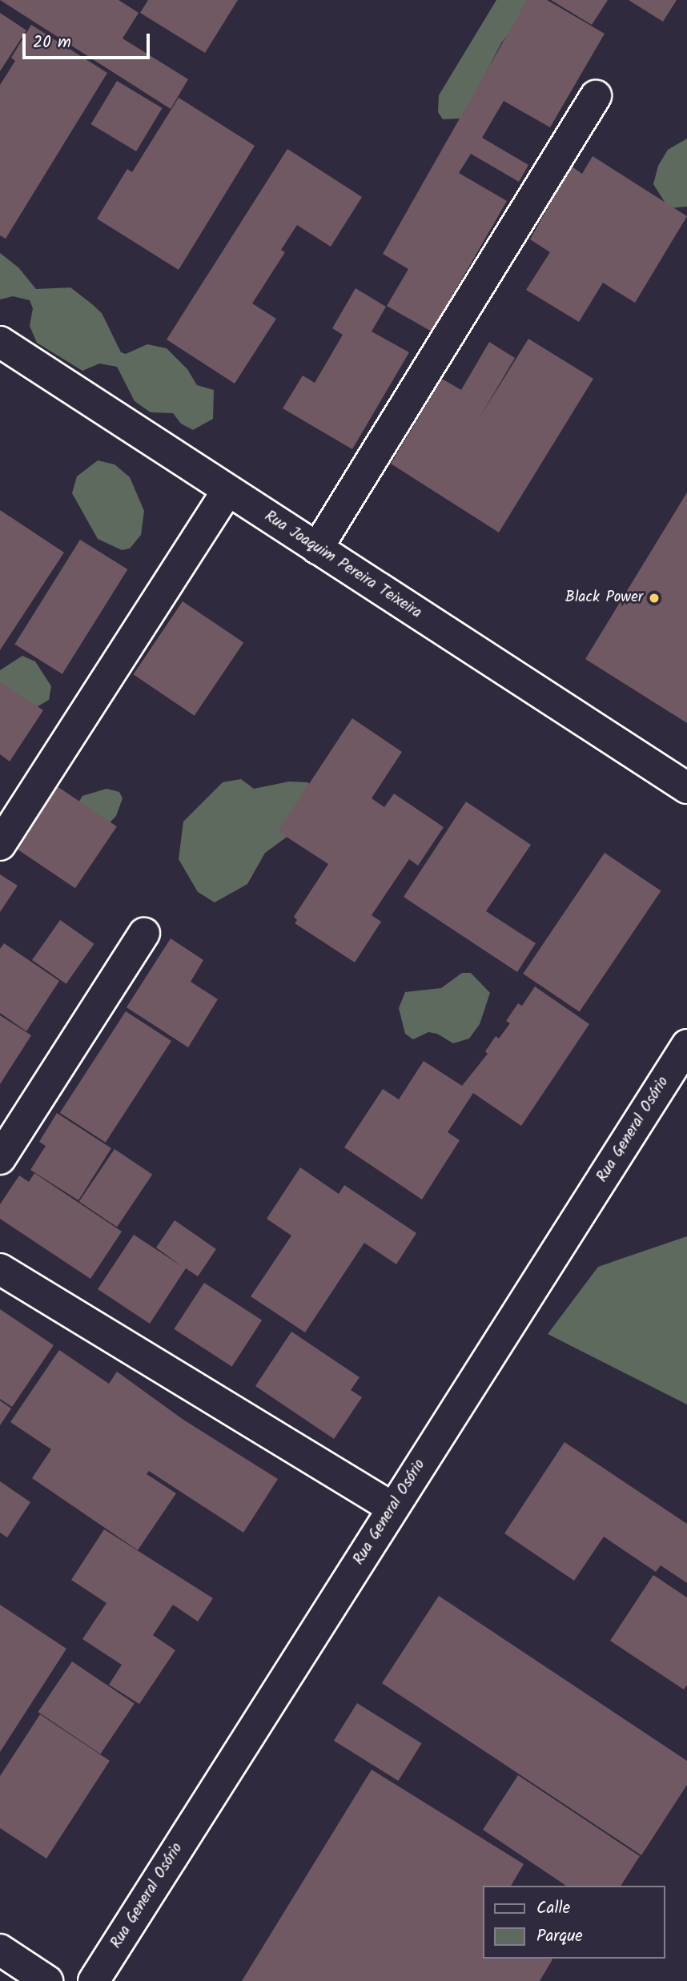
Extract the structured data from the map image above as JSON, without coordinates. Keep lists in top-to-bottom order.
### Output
{
  "streets": {
    "street": ["Rua Joaquim Pereira Teixeira", "Rua General Osório"]
  },
  "places": ["Black Power"],
  "legend": ["Calle", "Parque"],
  "scale_bar": "20 m"
}
